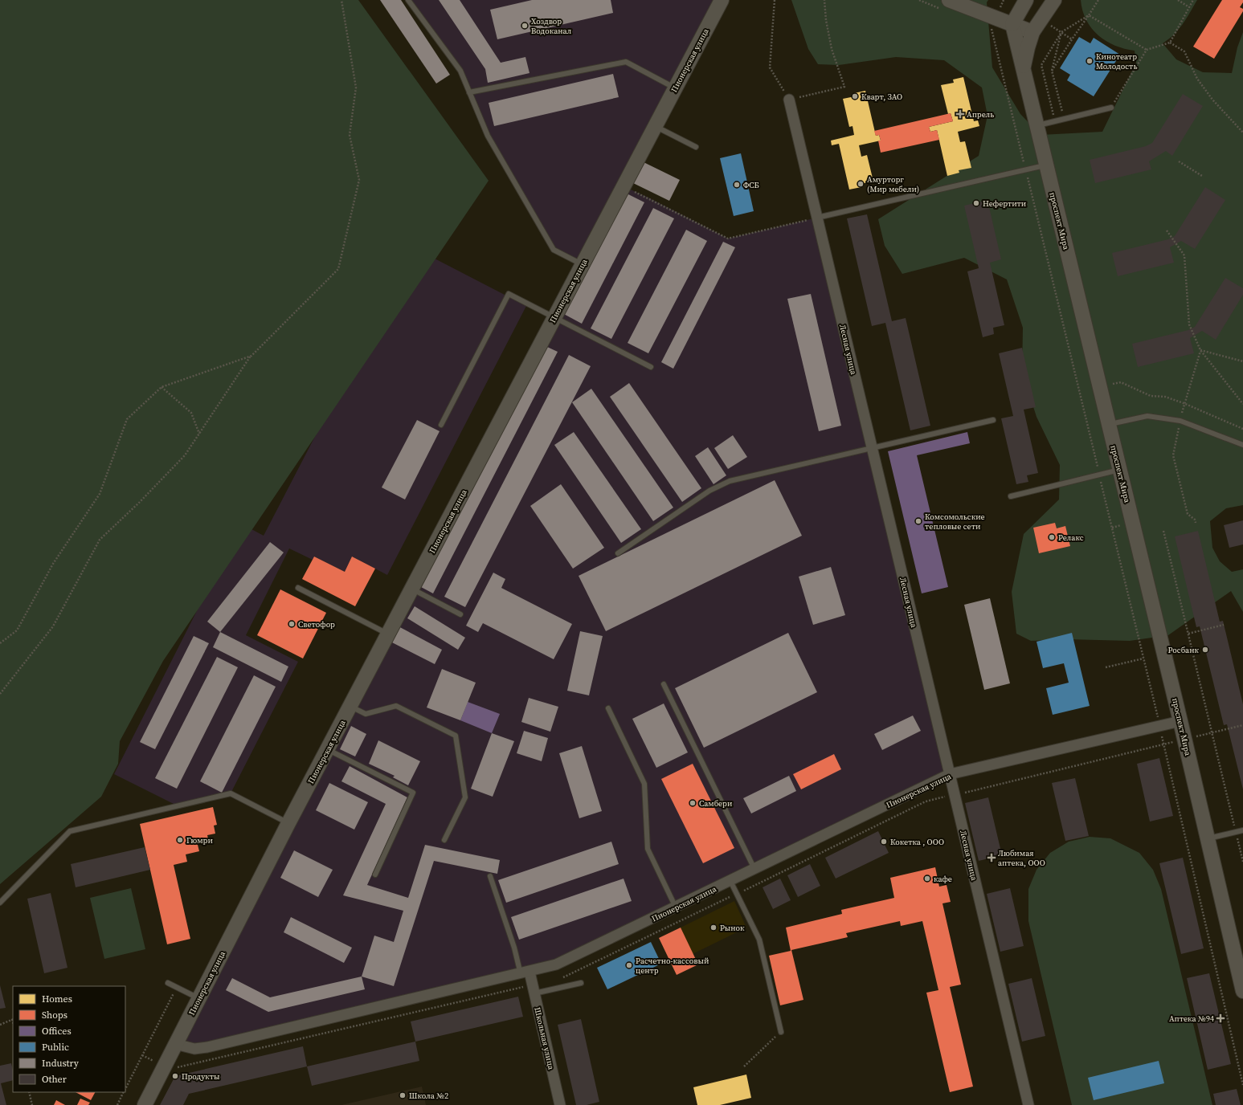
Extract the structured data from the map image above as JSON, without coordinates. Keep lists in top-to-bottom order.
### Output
{
  "streets": {
    "street": [
      "Пионерская улица",
      "проспект Мира",
      "Лесная улица",
      "Школьная улица"
    ]
  },
  "crossings": [
    ["Пионерская улица", "проспект Мира"],
    ["Пионерская улица", "Лесная улица"],
    ["Пионерская улица", "Школьная улица"]
  ],
  "places": {
    "other": [
      "Хоздвор Водоканал",
      "Кинотеатр Молодость",
      "Кварт, ЗАО",
      "Амурторг (Мир мебели)",
      "ФСБ",
      "Нефертити",
      "Комсомольские тепловые сети",
      "Релакс",
      "Светофор",
      "Росбанк",
      "Самбери",
      "Гюмри",
      "Кокетка , ООО",
      "кафе",
      "Рынок",
      "Расчетно-кассовый центр",
      "Продукты",
      "Школа №2"
    ],
    "health": ["Апрель", "Любимая аптека, ООО", "Аптека №94"]
  },
  "legend": [
    "Homes",
    "Shops",
    "Offices",
    "Public",
    "Industry",
    "Other"
  ]
}
